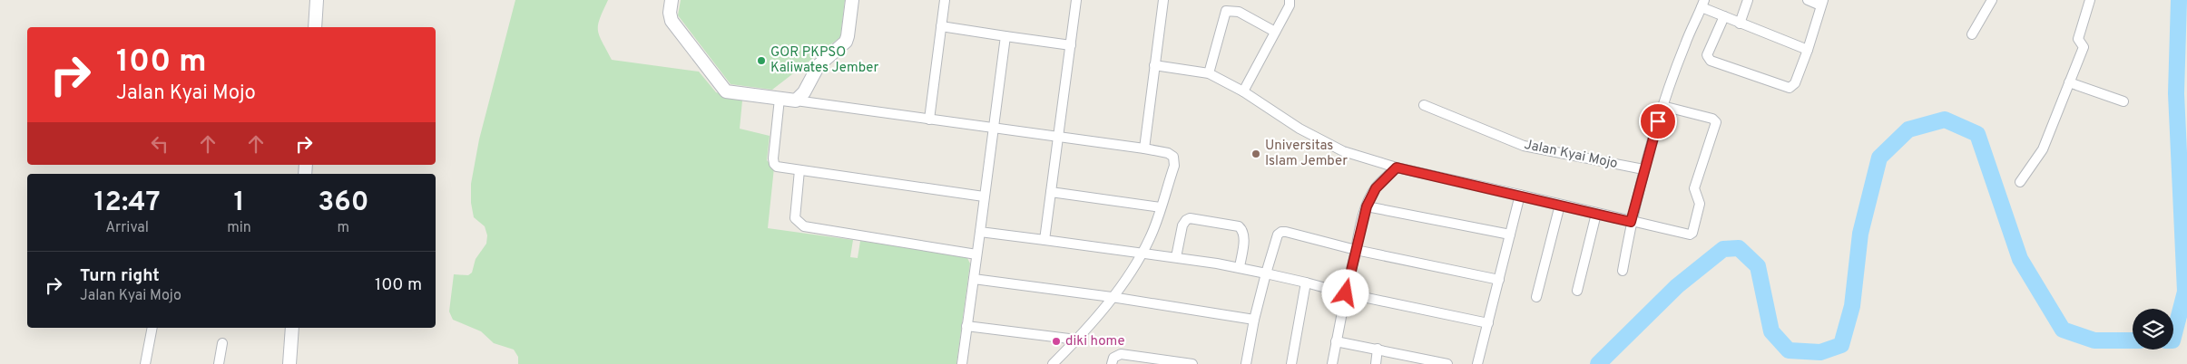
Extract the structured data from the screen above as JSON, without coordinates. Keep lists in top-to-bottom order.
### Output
{
  "streets": {
    "street": ["Jalan Kyai Mojo"]
  },
  "places": ["GOR PKPSO Kaliwates Jember", "Universitas Islam Jember", "diki home"],
  "page": {
    "turn": ["100 m", "Jalan Kyai Mojo"],
    "eta": [
      "12:47",
      "Arrival",
      "1",
      "min",
      "360",
      "m"
    ],
    "list": [
      {
        "name": "Turn right",
        "note": "Jalan Kyai Mojo",
        "value": "100 m"
      }
    ]
  }
}
